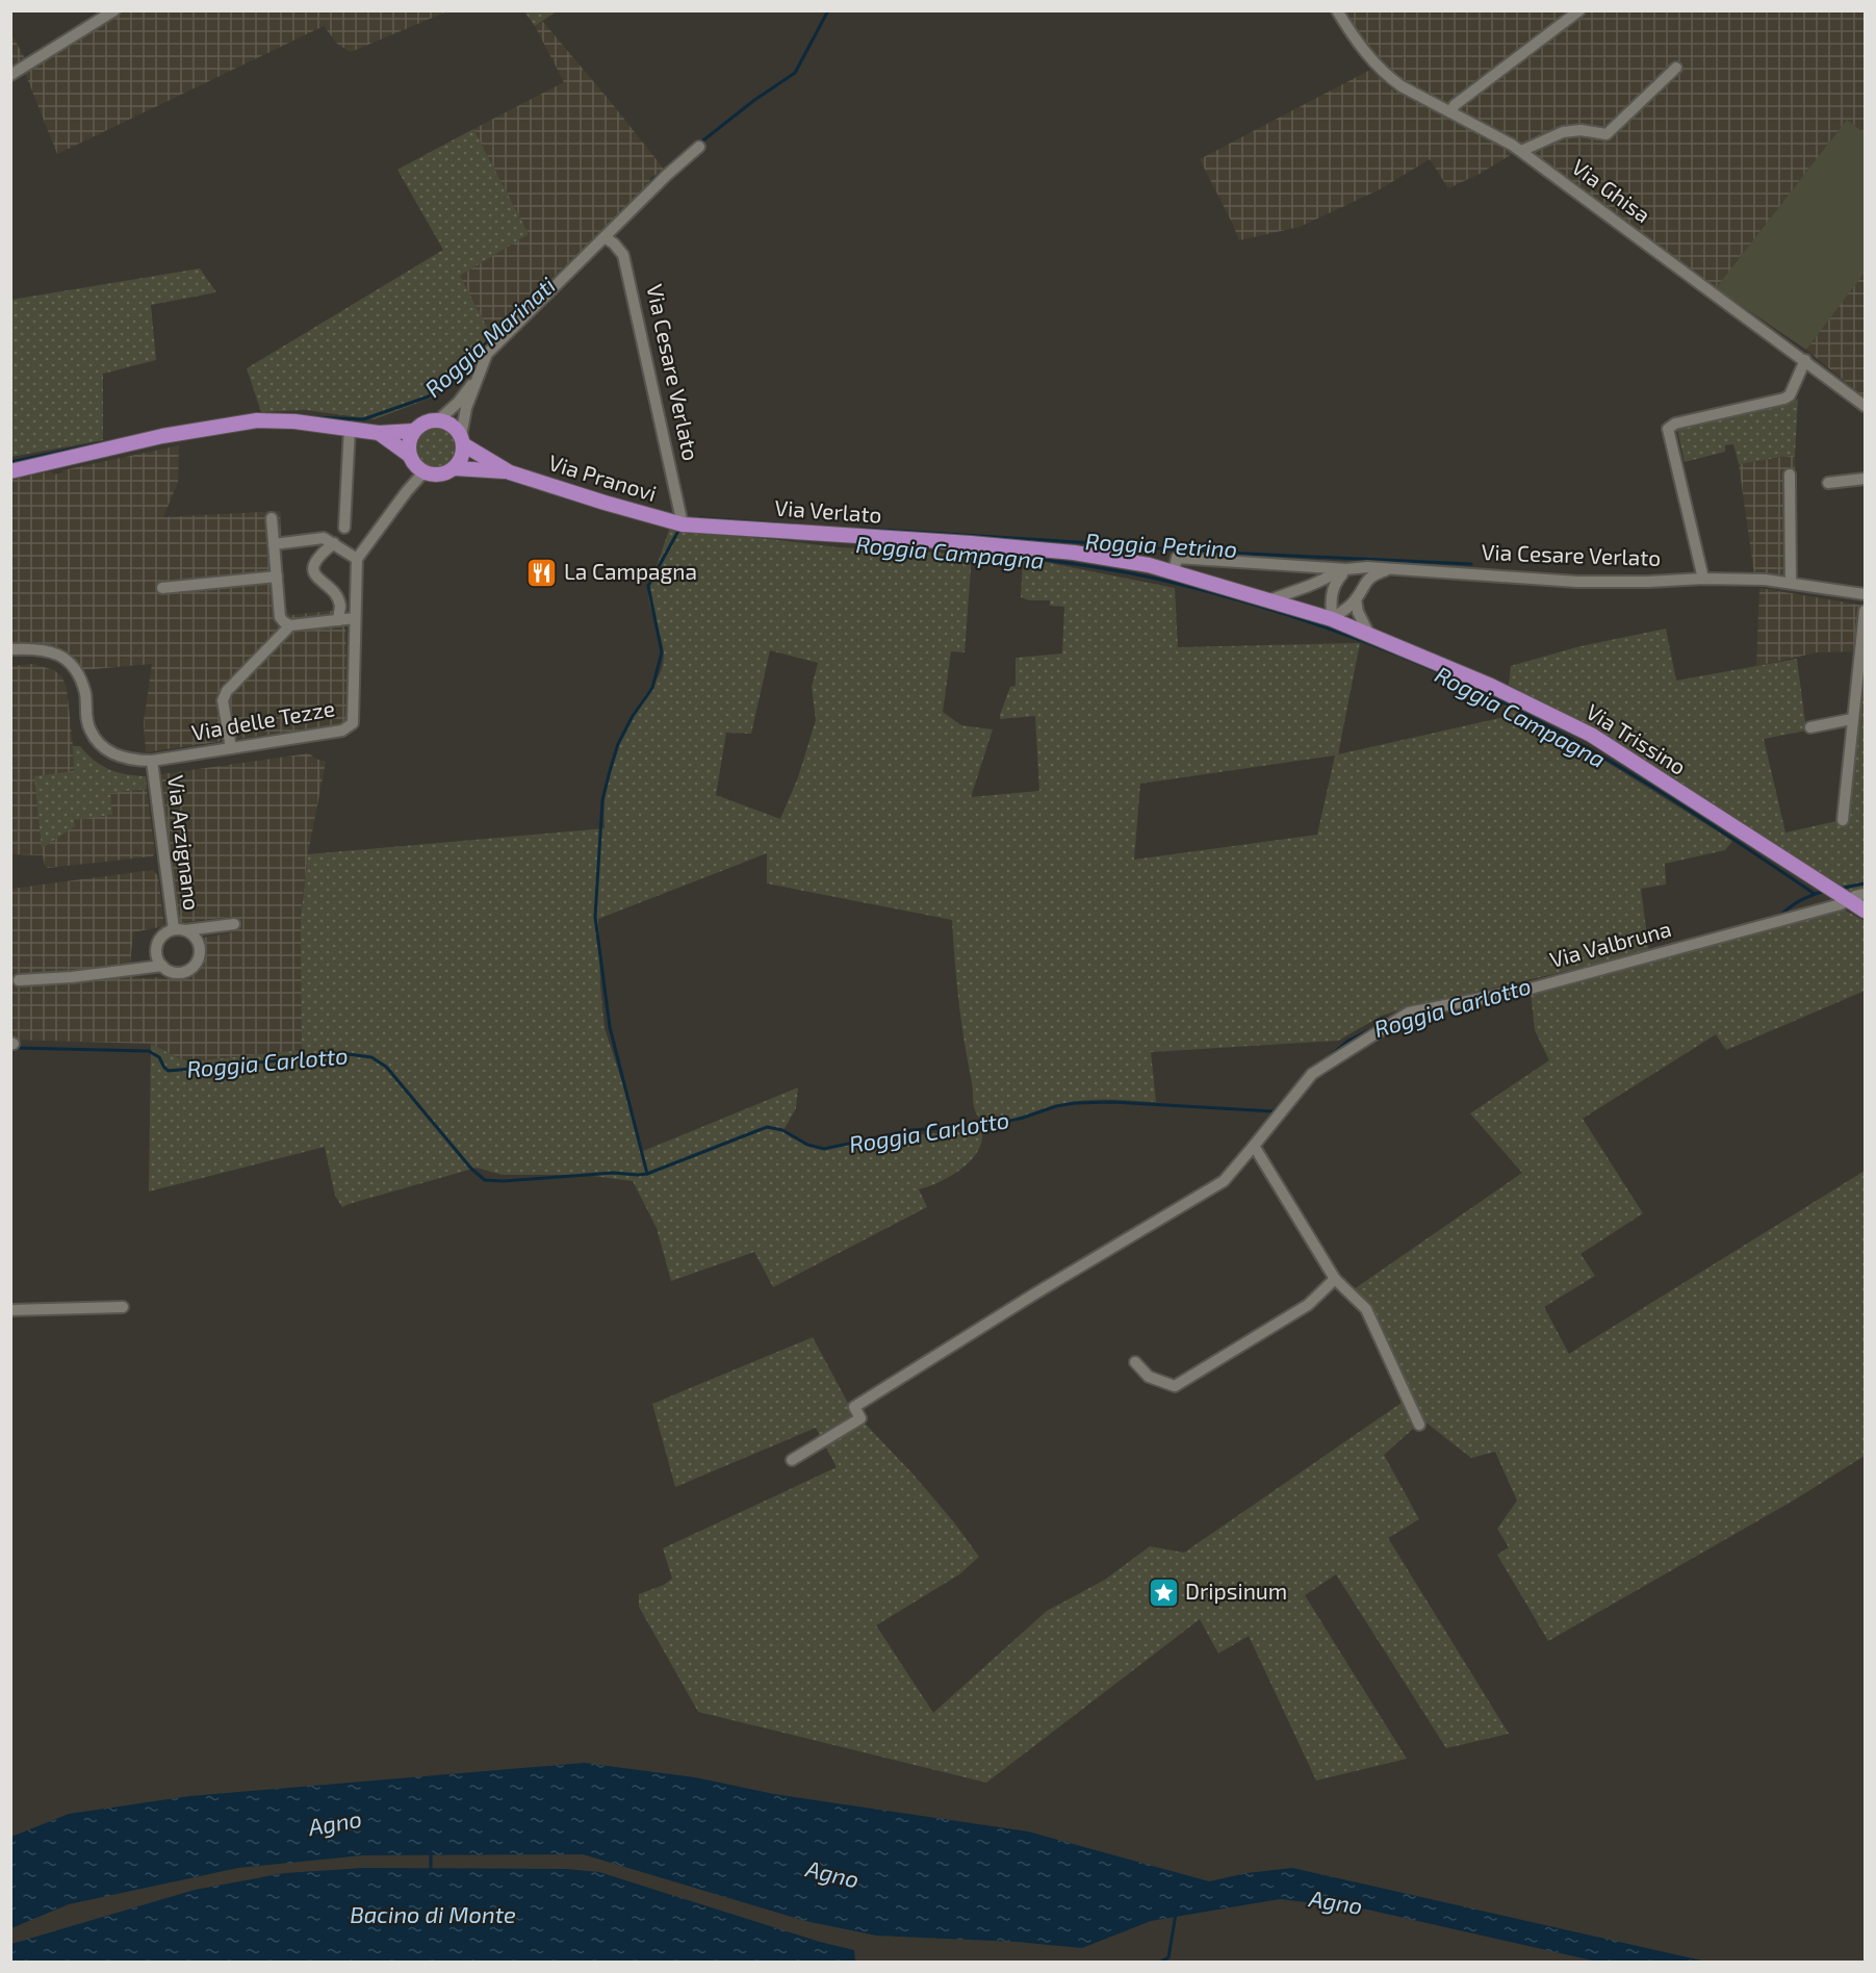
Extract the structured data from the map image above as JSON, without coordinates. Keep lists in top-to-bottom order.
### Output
{
  "streets": {
    "main road": ["Via Pranovi", "Via Verlato", "Via Trissino"],
    "street": [
      "Via Ghisa",
      "Via Cesare Verlato",
      "Via delle Tezze",
      "Via Arzignano",
      "Via Valbruna"
    ]
  },
  "crossings": [
    ["Via Cesare Verlato", "Via Pranovi"],
    ["Via Cesare Verlato", "Via Verlato"],
    ["Via Pranovi", "Via Verlato"],
    ["Via delle Tezze", "Via Arzignano"],
    ["Via Trissino", "Via Valbruna"]
  ],
  "water": [
    "Roggia Marinati",
    "Roggia Petrino",
    "Roggia Campagna",
    "Roggia Carlotto",
    "Agno",
    "Bacino di Monte"
  ],
  "places": {
    "restaurant": ["La Campagna"],
    "place": ["Dripsinum"]
  }
}
